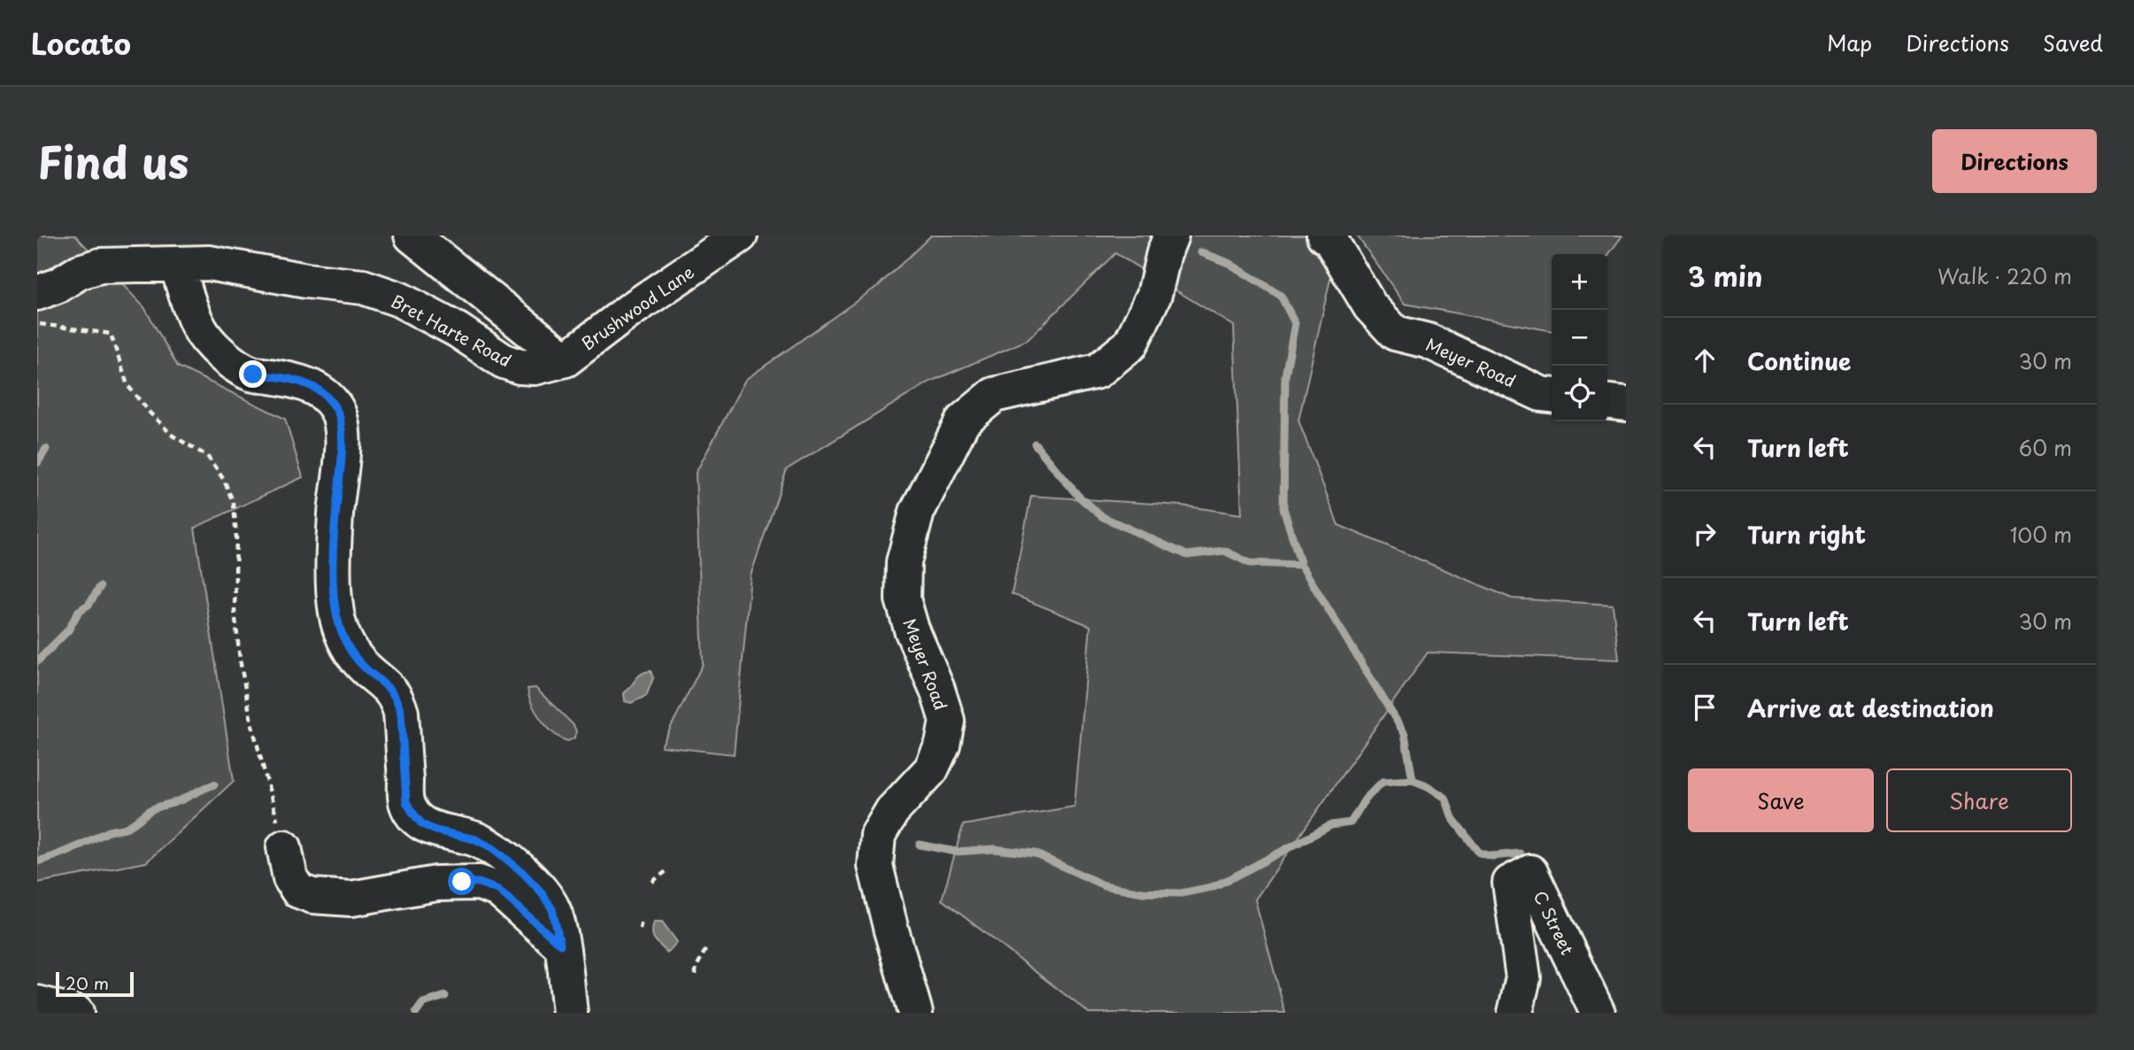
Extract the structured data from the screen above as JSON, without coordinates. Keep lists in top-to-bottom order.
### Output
{
  "streets": {
    "street": [
      "Brushwood Lane",
      "Bret Harte Road",
      "Meyer Road",
      "C Street"
    ]
  },
  "crossings": [
    ["Brushwood Lane", "Bret Harte Road"]
  ],
  "scale_bar": "20 m",
  "page": {
    "header": "Locato",
    "nav": ["Map", "Directions", "Saved"],
    "title": "Find us",
    "buttons": [
      "Directions",
      ["Save", "Share"]
    ],
    "heading": ["3 min", "Walk · 220 m"],
    "map_buttons": ["+", "−"],
    "list": [
      ["Continue", "30 m"],
      ["Turn left", "60 m"],
      ["Turn right", "100 m"],
      ["Turn left", "30 m"],
      "Arrive at destination"
    ],
    "scale": "20 m"
  }
}
